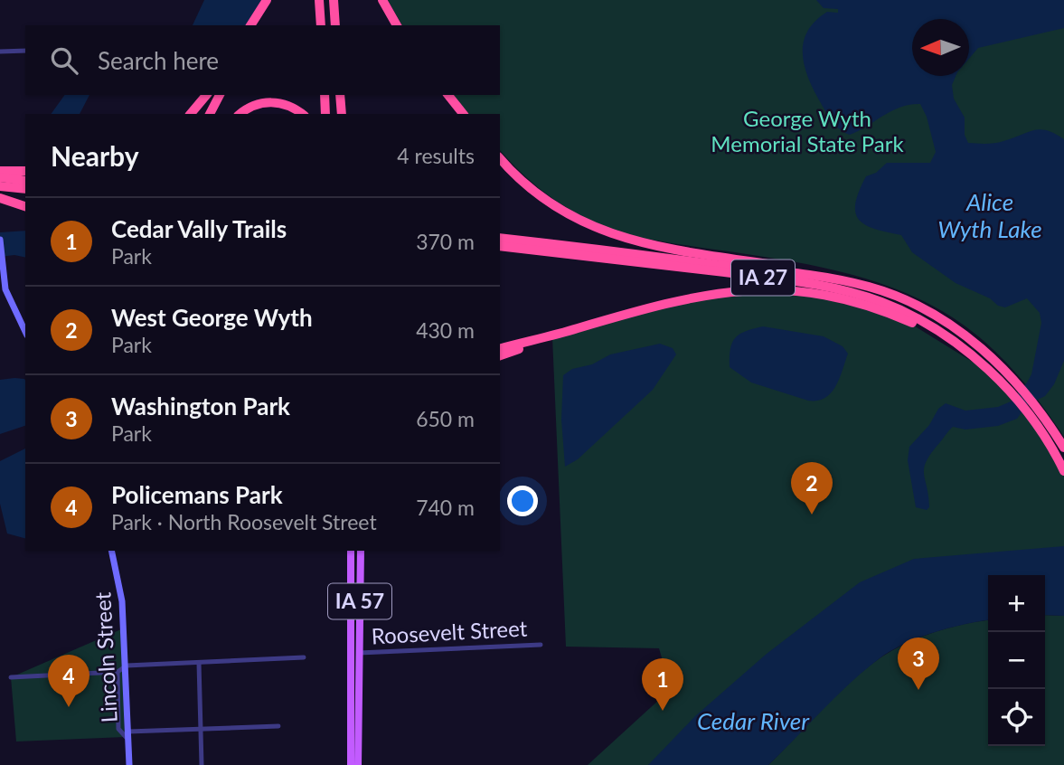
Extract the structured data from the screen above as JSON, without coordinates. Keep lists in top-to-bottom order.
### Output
{
  "streets": {
    "highway": ["IA 27"],
    "main road": ["IA 57", "Lincoln Street"],
    "street": ["Roosevelt Street"]
  },
  "crossings": [
    ["IA 57", "Roosevelt Street"]
  ],
  "water": ["Alice Wyth Lake", "Cedar River"],
  "parks": ["George Wyth Memorial State Park"],
  "north": "left",
  "page": {
    "search": "Search here",
    "heading": ["Nearby", "4 results"],
    "list": [
      {
        "mark": "1",
        "name": "Cedar Vally Trails",
        "note": "Park",
        "value": "370 m"
      },
      {
        "mark": "2",
        "name": "West George Wyth",
        "note": "Park",
        "value": "430 m"
      },
      {
        "mark": "3",
        "name": "Washington Park",
        "note": "Park",
        "value": "650 m"
      },
      {
        "mark": "4",
        "name": "Policemans Park",
        "note": "Park · North Roosevelt Street",
        "value": "740 m"
      }
    ],
    "pins": [
      "2",
      "3",
      "4",
      "1"
    ],
    "map_buttons": ["+", "−"]
  }
}
